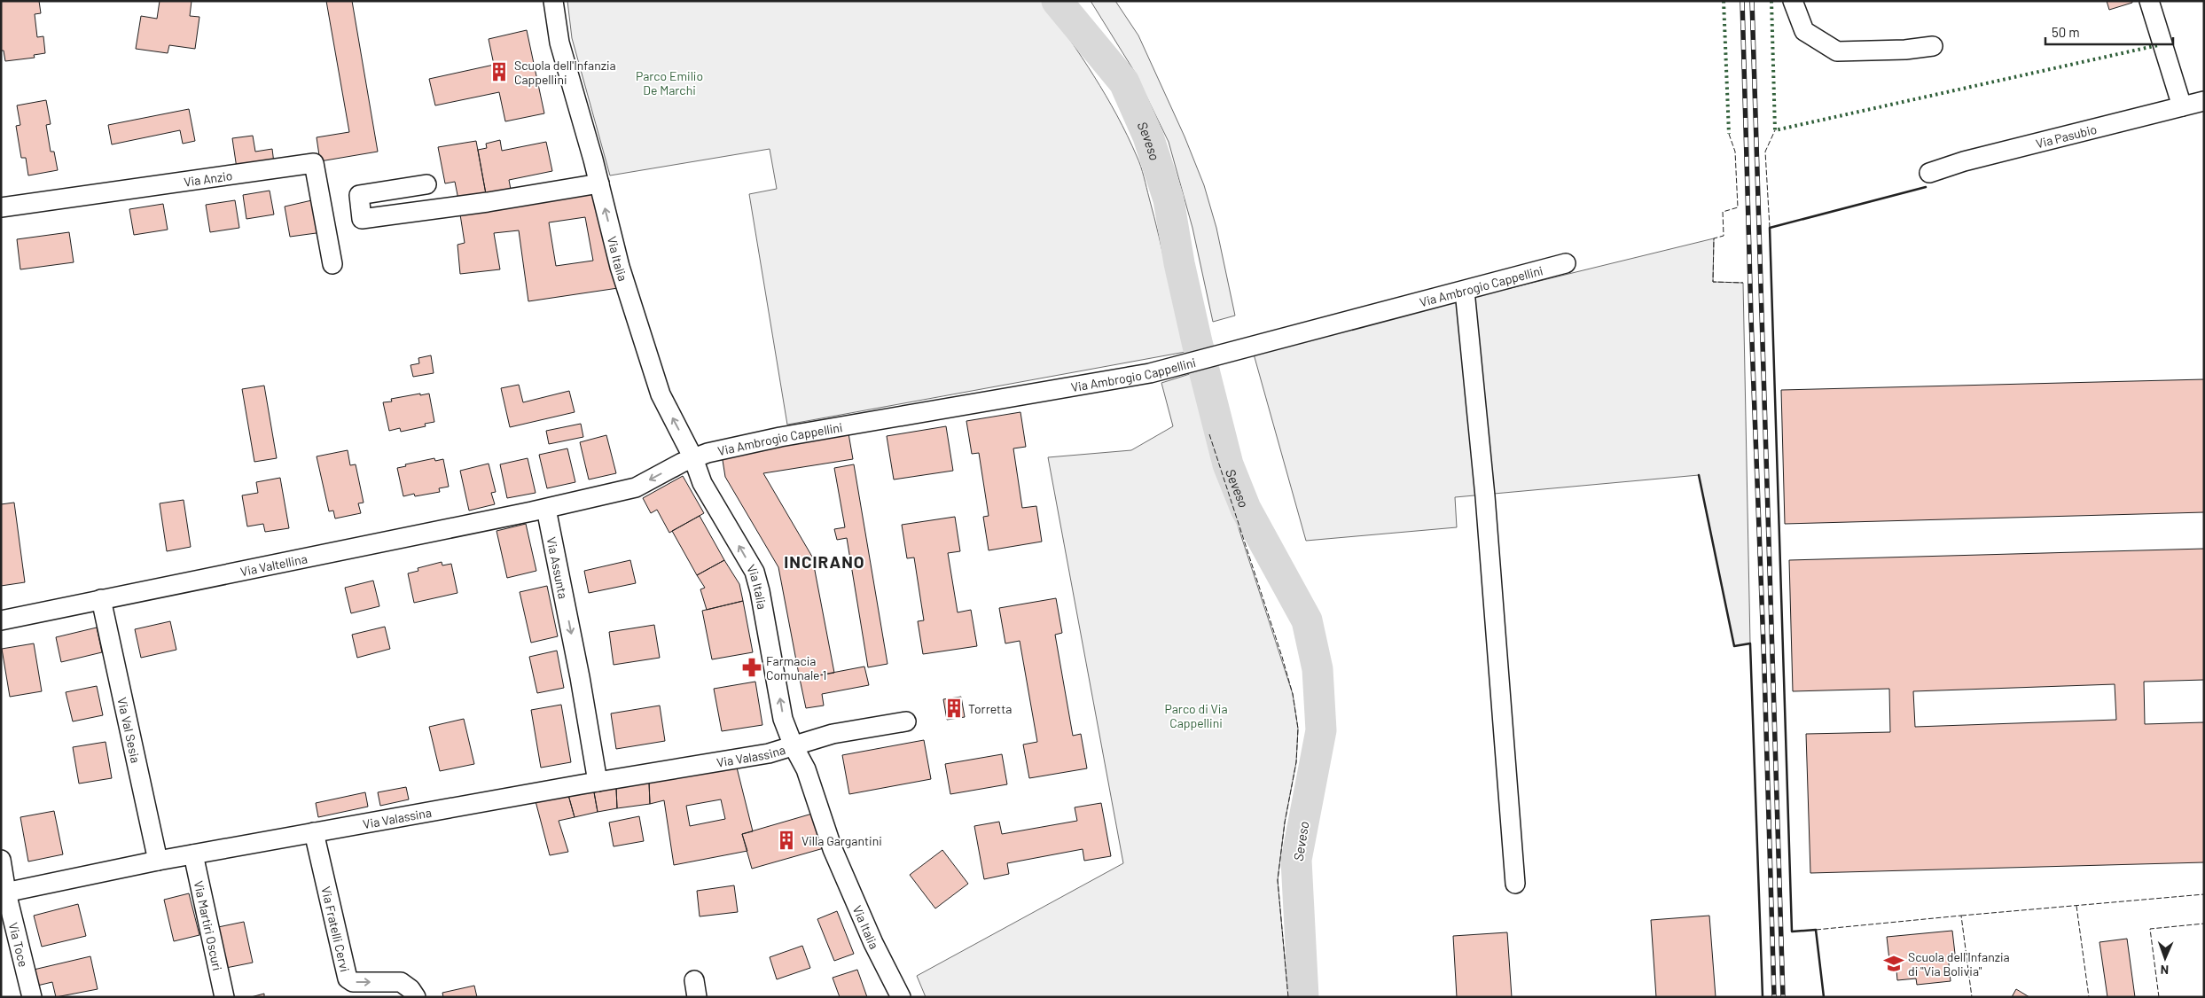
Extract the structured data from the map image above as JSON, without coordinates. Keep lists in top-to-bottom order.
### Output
{
  "streets": {
    "street": [
      "Via Pasubio",
      "Via Anzio",
      "Via Italia",
      "Via Ambrogio Cappellini",
      "Via Valtellina",
      "Via Assunta",
      "Via Val Sesia",
      "Via Valassina",
      "Via Martiri Oscuri",
      "Via Fratelli Cervi",
      "Via Toce"
    ]
  },
  "crossings": [
    ["Via Italia", "Via Ambrogio Cappellini"],
    ["Via Italia", "Via Valassina"],
    ["Via Valtellina", "Via Assunta"],
    ["Via Valtellina", "Via Val Sesia"],
    ["Via Assunta", "Via Valassina"],
    ["Via Val Sesia", "Via Valassina"],
    ["Via Valassina", "Via Martiri Oscuri"],
    ["Via Valassina", "Via Fratelli Cervi"],
    ["Via Valassina", "Via Toce"]
  ],
  "one_way": ["Via Italia", "Via Assunta", "Via Fratelli Cervi"],
  "districts": ["INCIRANO"],
  "water": ["Seveso"],
  "parks": ["Parco Emilio De Marchi", "Parco di Via Cappellini"],
  "places": {
    "building": ["Scuola dell'Infanzia Cappellini", "Torretta", "Villa Gargantini"],
    "pharmacy": ["Farmacia Comunale 1"],
    "school or university": ["Scuola dell'Infanzia di \"Via Bolivia\""]
  },
  "scale_bar": "50 m",
  "north": "bottom"
}
